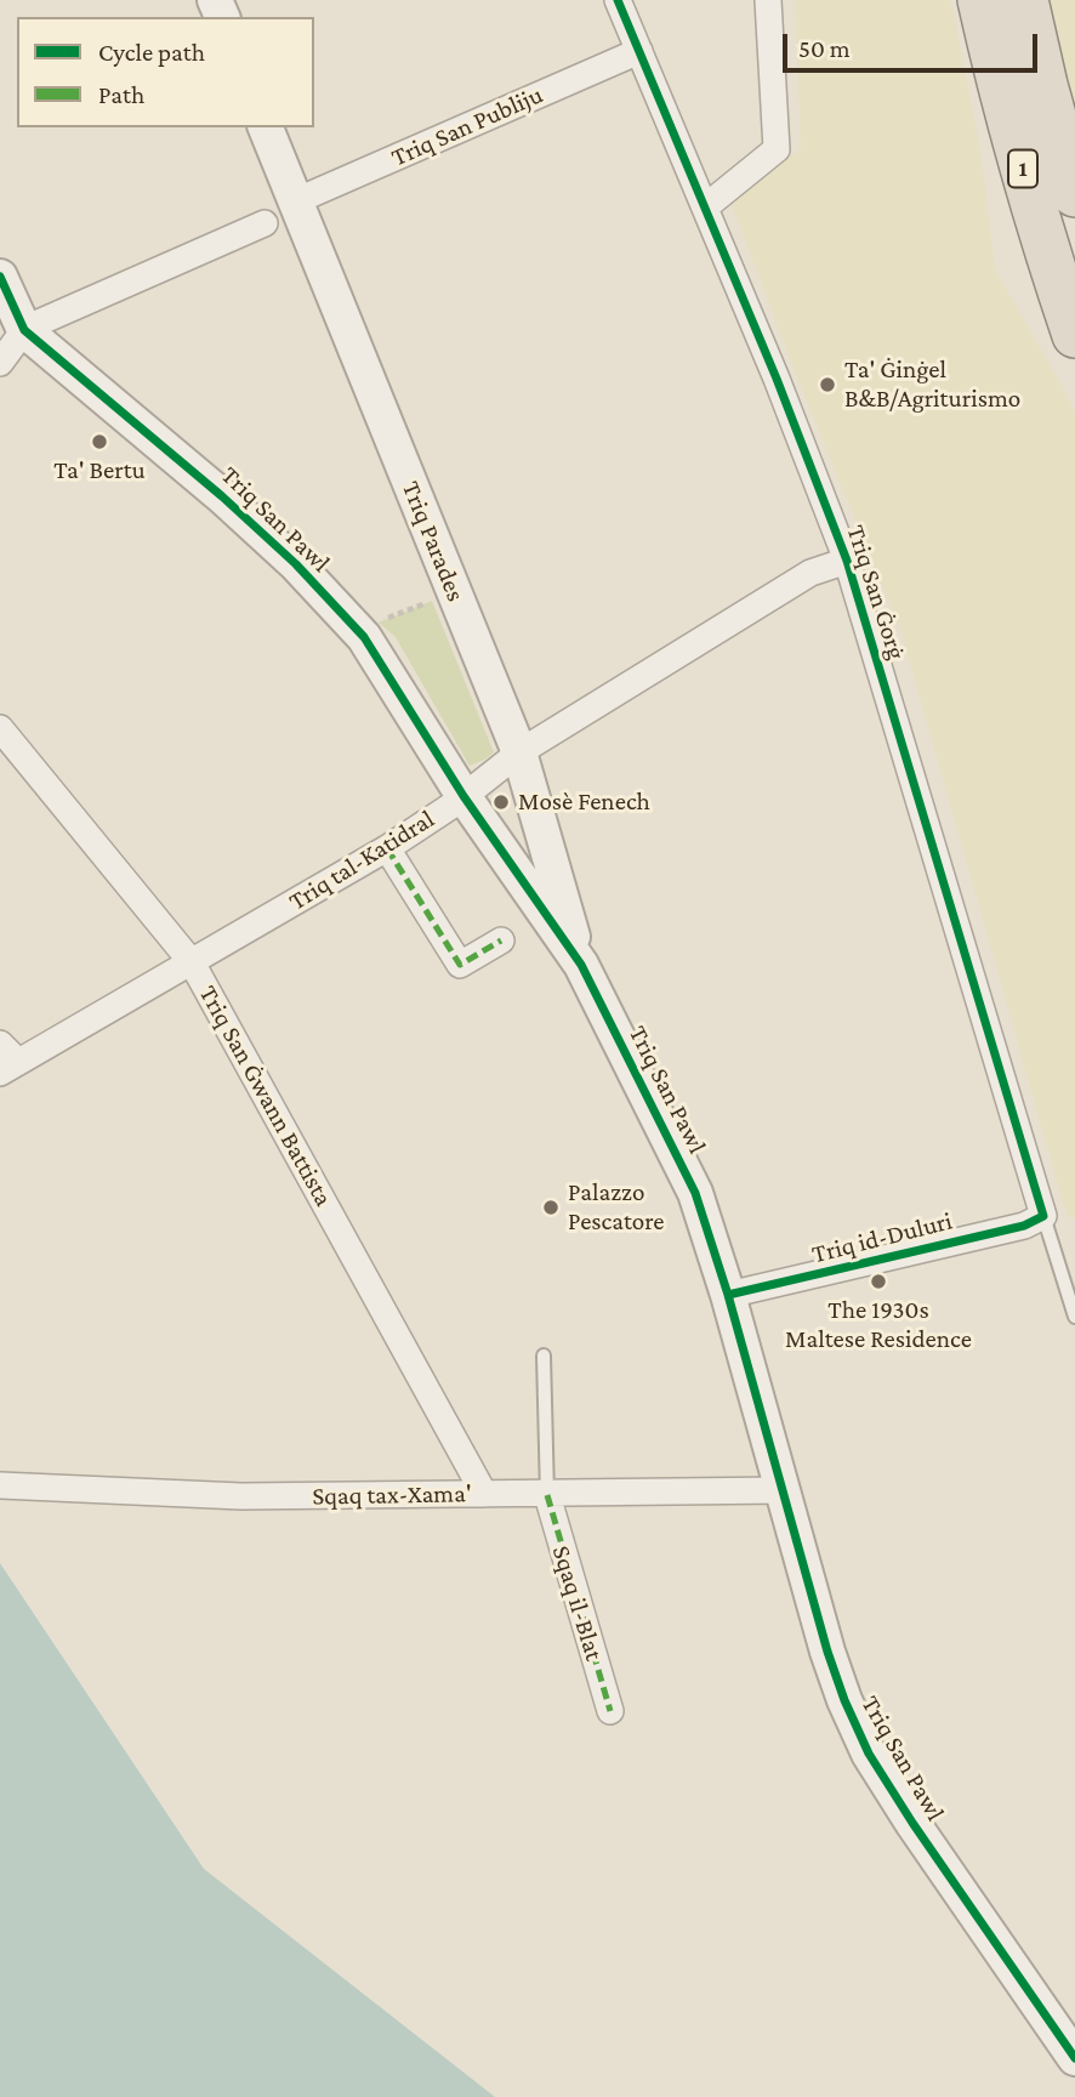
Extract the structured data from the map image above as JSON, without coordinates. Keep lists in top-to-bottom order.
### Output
{
  "streets": {
    "highway": ["1"],
    "street": [
      "Triq San Publiju",
      "Triq San Pawl",
      "Triq Parades",
      "Triq San Ġorġ",
      "Triq tal-Katidral",
      "Triq San Ġwann Battista",
      "Triq id-Duluri",
      "Sqaq tax-Xama'",
      "Sqaq il-Blat"
    ]
  },
  "crossings": [
    ["Triq San Publiju", "Triq Parades"],
    ["Triq San Publiju", "Triq San Ġorġ"],
    ["Triq San Pawl", "Triq Parades"],
    ["Triq San Pawl", "Triq tal-Katidral"],
    ["Triq San Pawl", "Triq id-Duluri"],
    ["Triq San Pawl", "Sqaq tax-Xama'"],
    ["Triq Parades", "Triq tal-Katidral"],
    ["Triq San Ġorġ", "Triq tal-Katidral"],
    ["Triq San Ġorġ", "Triq id-Duluri"],
    ["Triq tal-Katidral", "Triq San Ġwann Battista"],
    ["Triq San Ġwann Battista", "Sqaq tax-Xama'"],
    ["Sqaq tax-Xama'", "Sqaq il-Blat"]
  ],
  "places": [
    "Ta' Ġinġel B&B/Agriturismo",
    "Ta' Bertu",
    "Mosè Fenech",
    "Palazzo Pescatore",
    "The 1930s Maltese Residence"
  ],
  "legend": ["Cycle path", "Path"],
  "scale_bar": "50 m"
}
